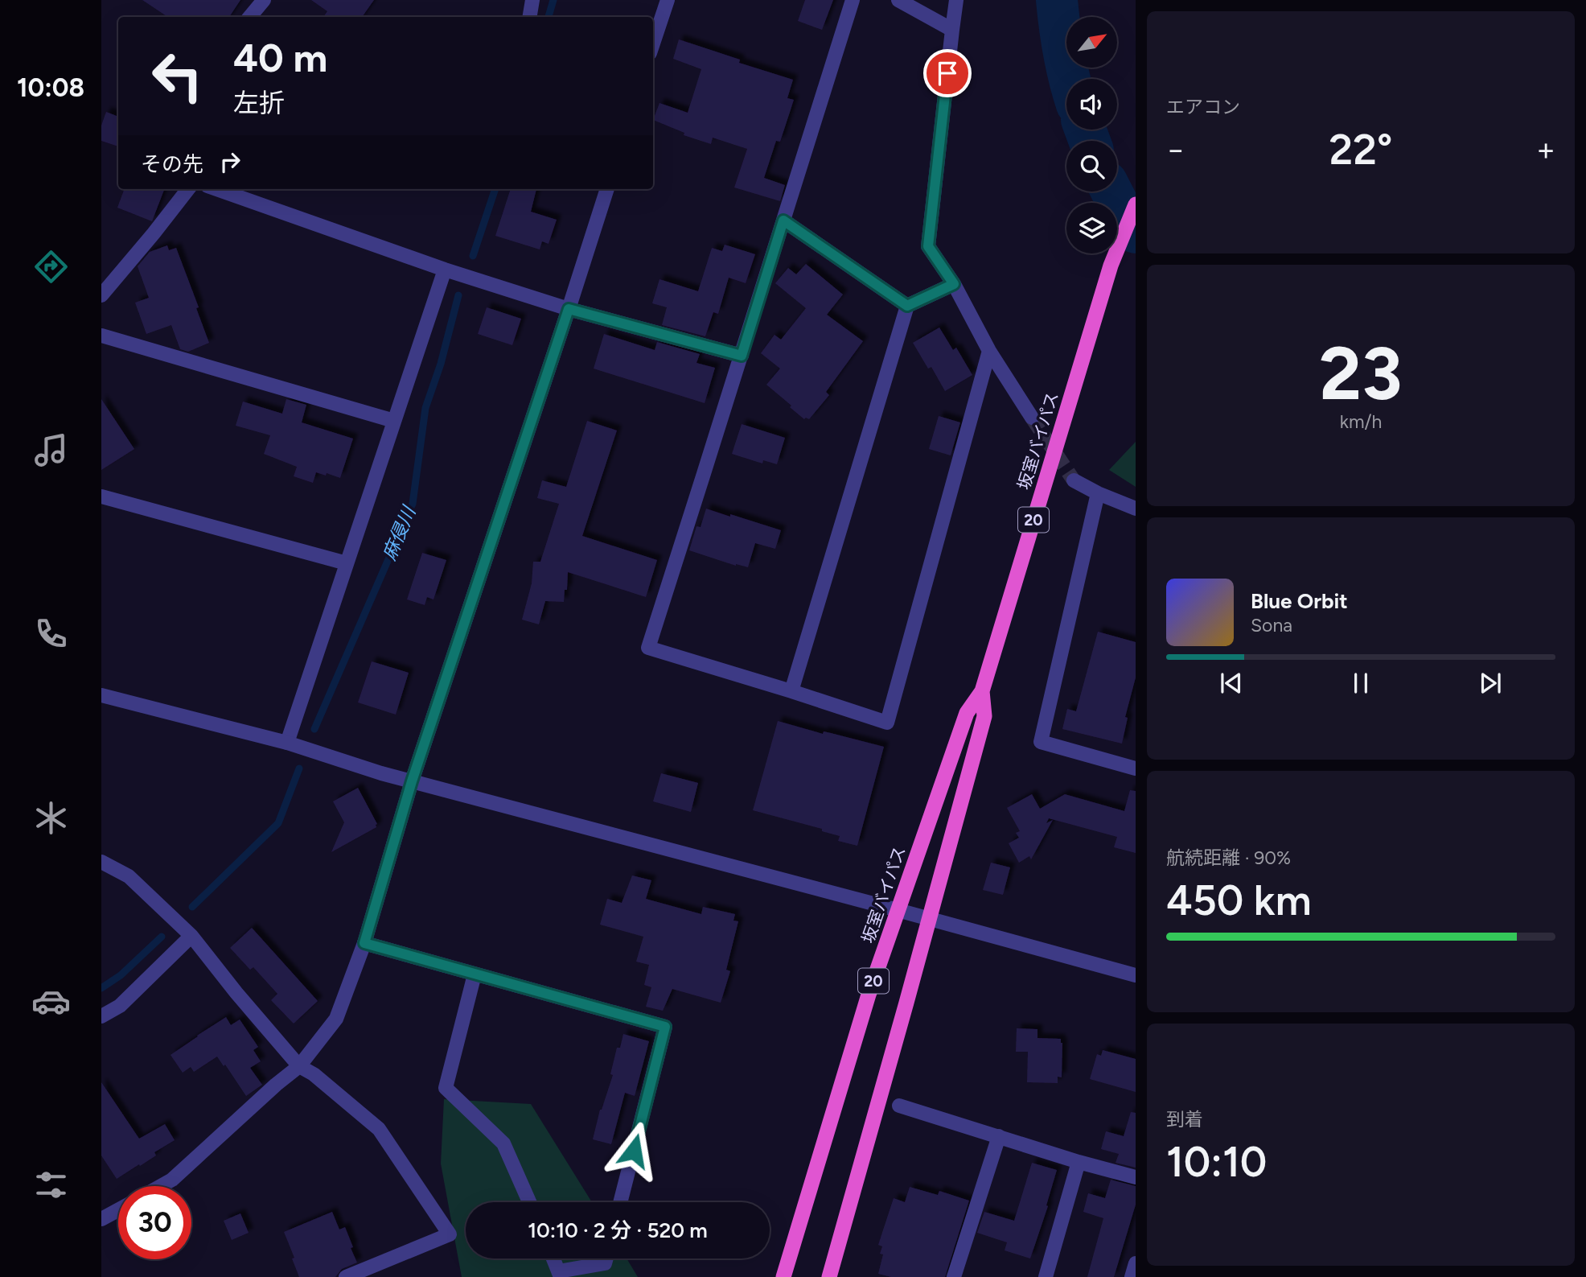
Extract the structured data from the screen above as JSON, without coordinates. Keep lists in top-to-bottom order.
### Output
{
  "streets": {
    "highway": ["坂室バイパス", "20"]
  },
  "water": ["麻侵川"],
  "north": "top right",
  "page": {
    "tabs": "10:08",
    "tile": [
      "エアコン",
      ["23", "km/h"],
      ["航続距離 · 90%", "450 km"],
      ["到着", "10:10"]
    ],
    "turn": ["40 m", "左折"],
    "heat": ["−", "22°", "+"],
    "then": "その先",
    "song": ["Blue Orbit", "Sona"],
    "limit": "30",
    "trip": "10:10 · 2 分 · 520 m"
  }
}
